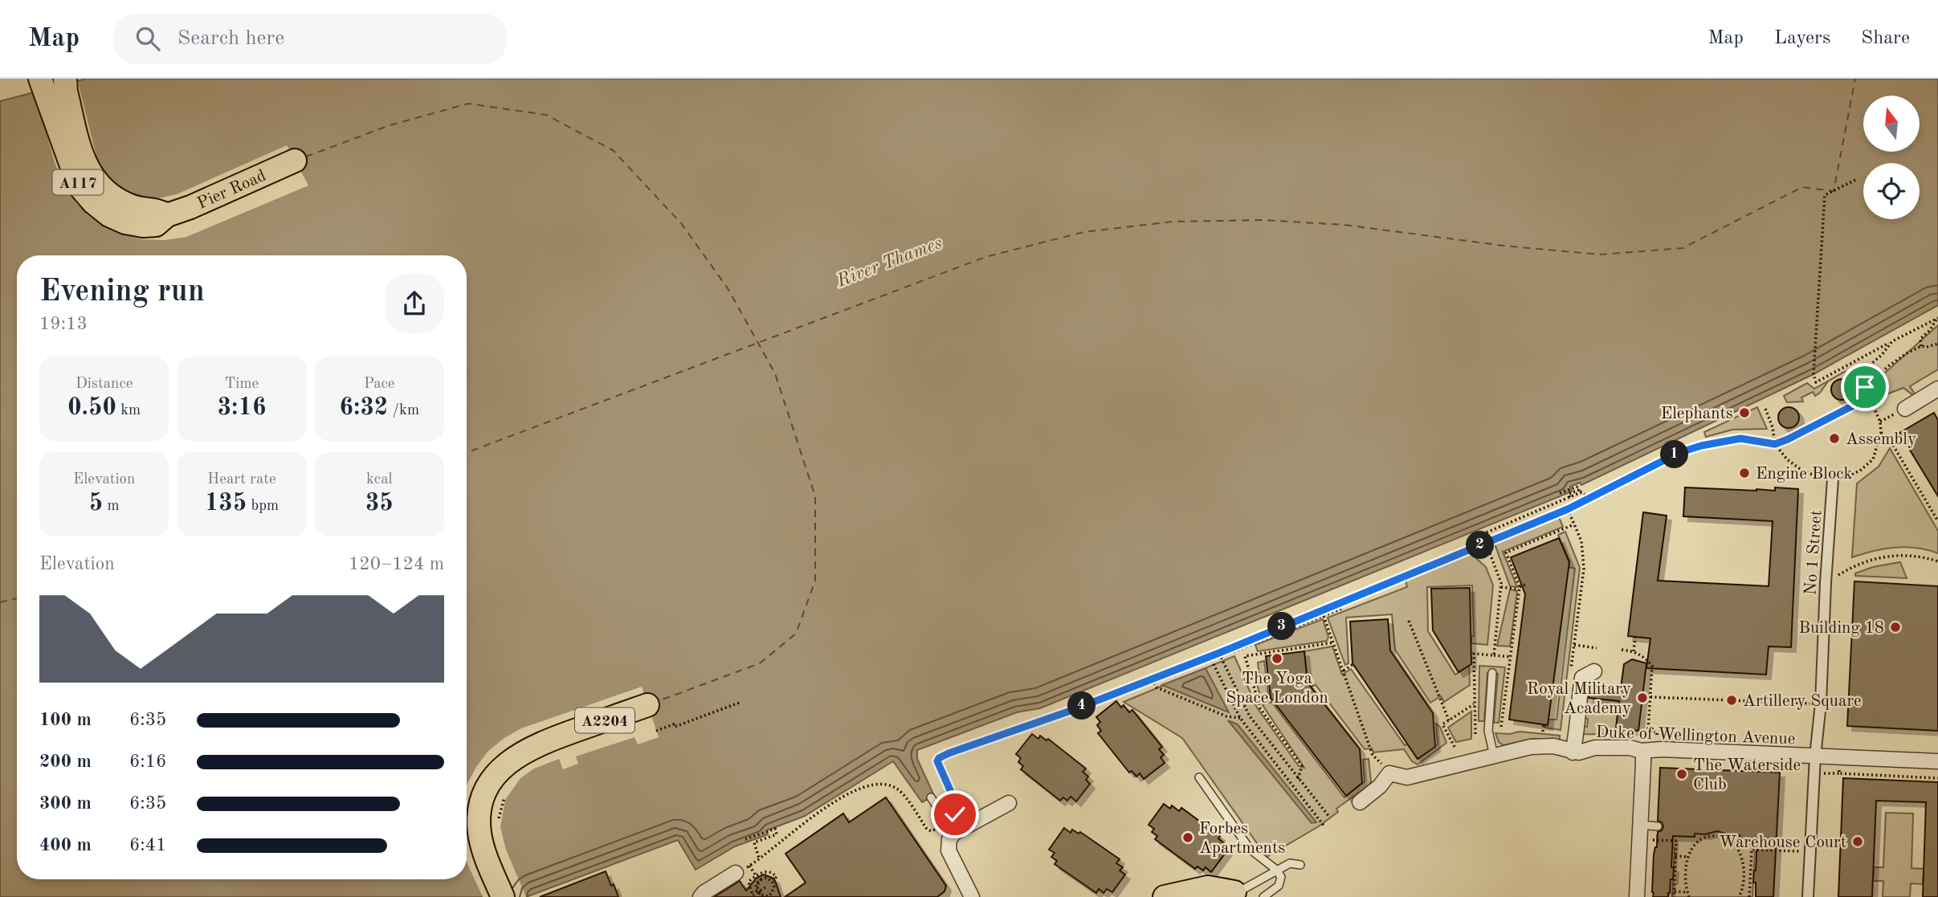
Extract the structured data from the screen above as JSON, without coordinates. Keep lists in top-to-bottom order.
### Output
{
  "streets": {
    "main road": ["A117", "Pier Road", "A2204"],
    "street": ["No 1 Street", "Duke of Wellington Avenue"]
  },
  "crossings": [
    ["A117", "Pier Road"],
    ["No 1 Street", "Duke of Wellington Avenue"]
  ],
  "water": ["River Thames"],
  "places": [
    "Elephants",
    "Assembly",
    "Engine Block",
    "Building 18",
    "The Yoga Space London",
    "Royal Military Academy",
    "Artillery Square",
    "The Waterside Club",
    "Forbes Apartments",
    "Warehouse Court"
  ],
  "north": "top",
  "page": {
    "header": "Map",
    "search": "Search here",
    "nav": ["Map", "Layers", "Share"],
    "heading": ["Evening run", "19:13"],
    "stats": [
      ["Distance", "0.50 km"],
      ["Time", "3:16"],
      ["Pace", "6:32 /km"],
      ["Elevation", "5 m"],
      ["Heart rate", "135 bpm"],
      ["kcal", "35"]
    ],
    "pins": [
      "1",
      "2",
      "3",
      "4"
    ],
    "chart": ["Elevation", "120–124 m"],
    "list": [
      {
        "name": "100 m",
        "note": "6:35"
      },
      {
        "name": "200 m",
        "note": "6:16"
      },
      {
        "name": "300 m",
        "note": "6:35"
      },
      {
        "name": "400 m",
        "note": "6:41"
      }
    ]
  }
}
